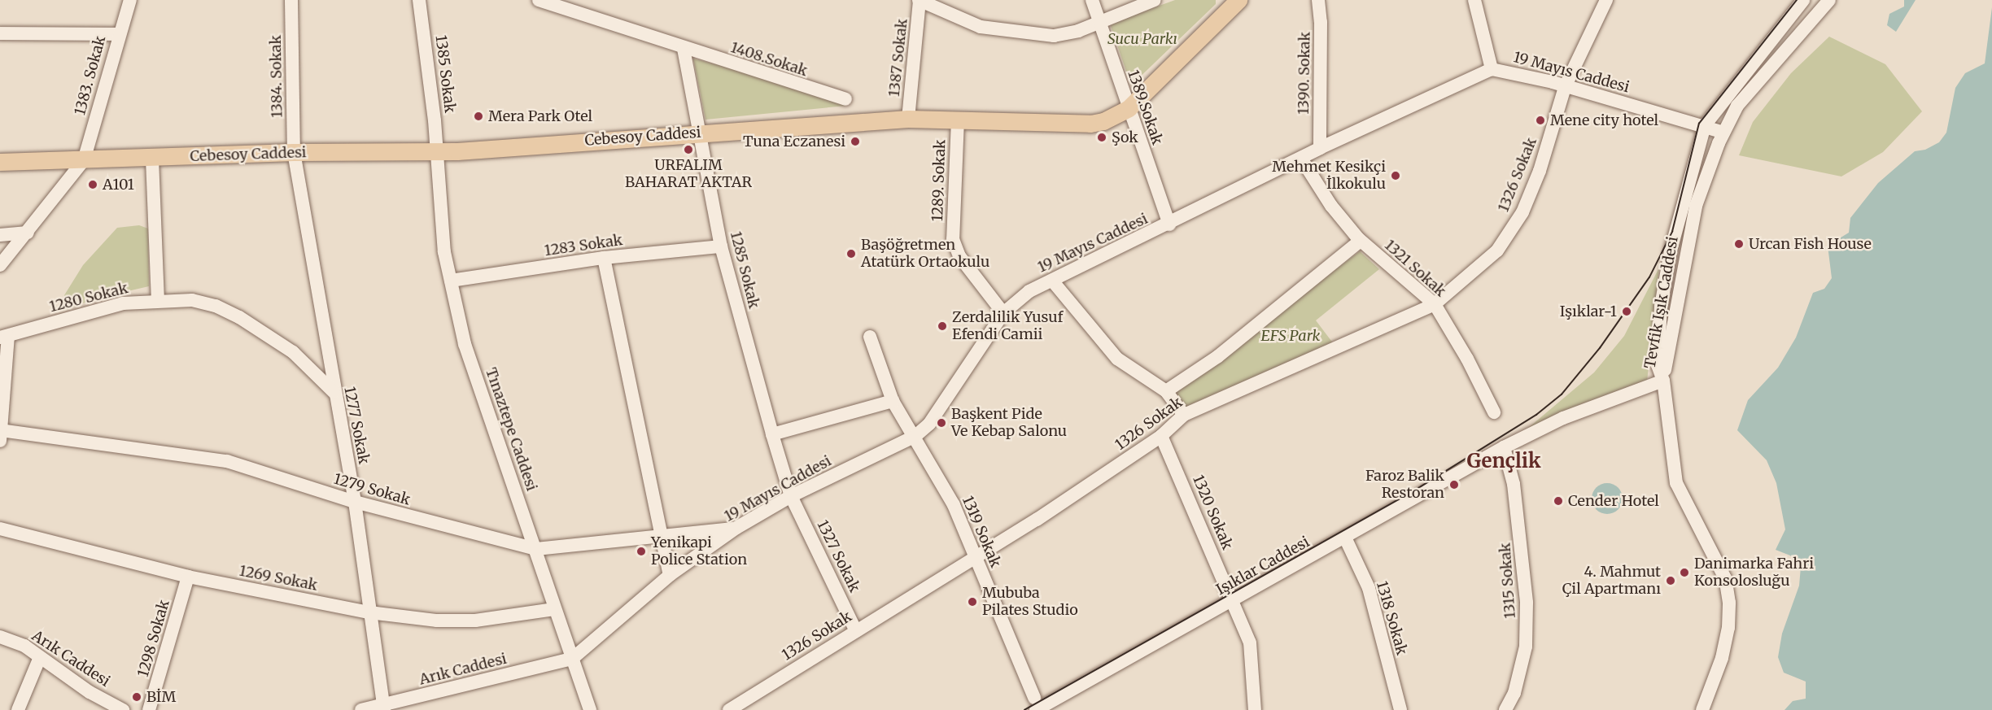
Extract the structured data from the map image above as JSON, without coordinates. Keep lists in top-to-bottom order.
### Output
{
  "streets": {
    "main road": ["Cebesoy Caddesi"],
    "street": [
      "1387 Sokak",
      "1408.Sokak",
      "19 Mayıs Caddesi",
      "1390. Sokak",
      "1385 Sokak",
      "1383. Sokak",
      "1384. Sokak",
      "1389.Sokak",
      "1326 Sokak",
      "1289. Sokak",
      "1283 Sokak",
      "1321 Sokak",
      "1285 Sokak",
      "1280 Sokak",
      "Tevfik Işık Caddesi",
      "1277 Sokak",
      "Tınaztepe Caddesi",
      "1279 Sokak",
      "1320 Sokak",
      "1319 Sokak",
      "1327 Sokak",
      "Işıklar Caddesi",
      "1269 Sokak",
      "1315 Sokak",
      "1318 Sokak",
      "1298 Sokak",
      "Arık Caddesi"
    ]
  },
  "crossings": [
    ["1387 Sokak", "Cebesoy Caddesi"],
    ["1408.Sokak", "1285 Sokak"],
    ["19 Mayıs Caddesi", "1390. Sokak"],
    ["19 Mayıs Caddesi", "1389.Sokak"],
    ["19 Mayıs Caddesi", "1326 Sokak"],
    ["19 Mayıs Caddesi", "1289. Sokak"],
    ["19 Mayıs Caddesi", "1321 Sokak"],
    ["19 Mayıs Caddesi", "1285 Sokak"],
    ["19 Mayıs Caddesi", "Tevfik Işık Caddesi"],
    ["19 Mayıs Caddesi", "Tınaztepe Caddesi"],
    ["19 Mayıs Caddesi", "1279 Sokak"],
    ["19 Mayıs Caddesi", "1319 Sokak"],
    ["19 Mayıs Caddesi", "1327 Sokak"],
    ["19 Mayıs Caddesi", "Arık Caddesi"],
    ["1385 Sokak", "Cebesoy Caddesi"],
    ["1385 Sokak", "Tınaztepe Caddesi"],
    ["1383. Sokak", "Cebesoy Caddesi"],
    ["1384. Sokak", "Cebesoy Caddesi"],
    ["1384. Sokak", "1277 Sokak"],
    ["1389.Sokak", "Cebesoy Caddesi"],
    ["Cebesoy Caddesi", "1289. Sokak"],
    ["Cebesoy Caddesi", "1285 Sokak"],
    ["Cebesoy Caddesi", "1277 Sokak"],
    ["Cebesoy Caddesi", "Tınaztepe Caddesi"],
    ["1326 Sokak", "1321 Sokak"],
    ["1326 Sokak", "1320 Sokak"],
    ["1326 Sokak", "1319 Sokak"],
    ["1326 Sokak", "1327 Sokak"],
    ["1283 Sokak", "1285 Sokak"],
    ["1283 Sokak", "Tınaztepe Caddesi"],
    ["1285 Sokak", "1327 Sokak"],
    ["1280 Sokak", "1277 Sokak"],
    ["Tevfik Işık Caddesi", "Işıklar Caddesi"],
    ["1277 Sokak", "1279 Sokak"],
    ["1277 Sokak", "1269 Sokak"],
    ["1277 Sokak", "Arık Caddesi"],
    ["Tınaztepe Caddesi", "1279 Sokak"],
    ["Tınaztepe Caddesi", "1269 Sokak"],
    ["Tınaztepe Caddesi", "Arık Caddesi"],
    ["1320 Sokak", "Işıklar Caddesi"],
    ["1319 Sokak", "Işıklar Caddesi"],
    ["Işıklar Caddesi", "1315 Sokak"],
    ["Işıklar Caddesi", "1318 Sokak"],
    ["1269 Sokak", "1298 Sokak"]
  ],
  "districts": ["Gençlik"],
  "parks": ["Sucu Parkı", "EFS Park"],
  "places": [
    "Mera Park Otel",
    "Mene city hotel",
    "Şok",
    "Tuna Eczanesi",
    "URFALIM BAHARAT AKTAR",
    "Mehmet Kesikçi İlkokulu",
    "A101",
    "Urcan Fish House",
    "Başöğretmen Atatürk Ortaokulu",
    "Işıklar-1",
    "Zerdalilik Yusuf Efendi Camii",
    "Başkent Pide Ve Kebap Salonu",
    "Faroz Balik Restoran",
    "Cender Hotel",
    "Yenikapi Police Station",
    "Danimarka Fahri Konsolosluğu",
    "4. Mahmut Çil Apartmanı",
    "Mububa Pilates Studio",
    "BİM"
  ]
}
